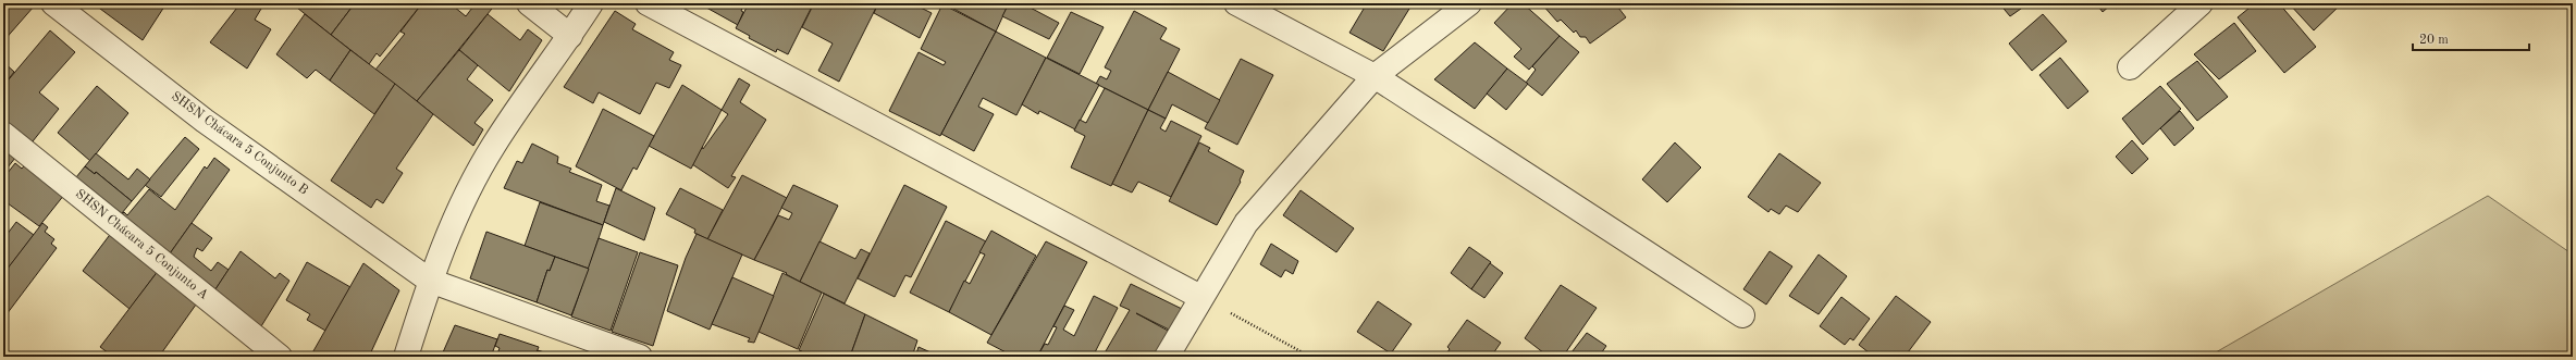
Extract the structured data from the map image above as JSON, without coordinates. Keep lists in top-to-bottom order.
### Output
{
  "streets": {
    "street": ["SHSN Chácara 5 Conjunto B", "SHSN Chácara 5 Conjunto A"]
  },
  "scale_bar": "20 m"
}
